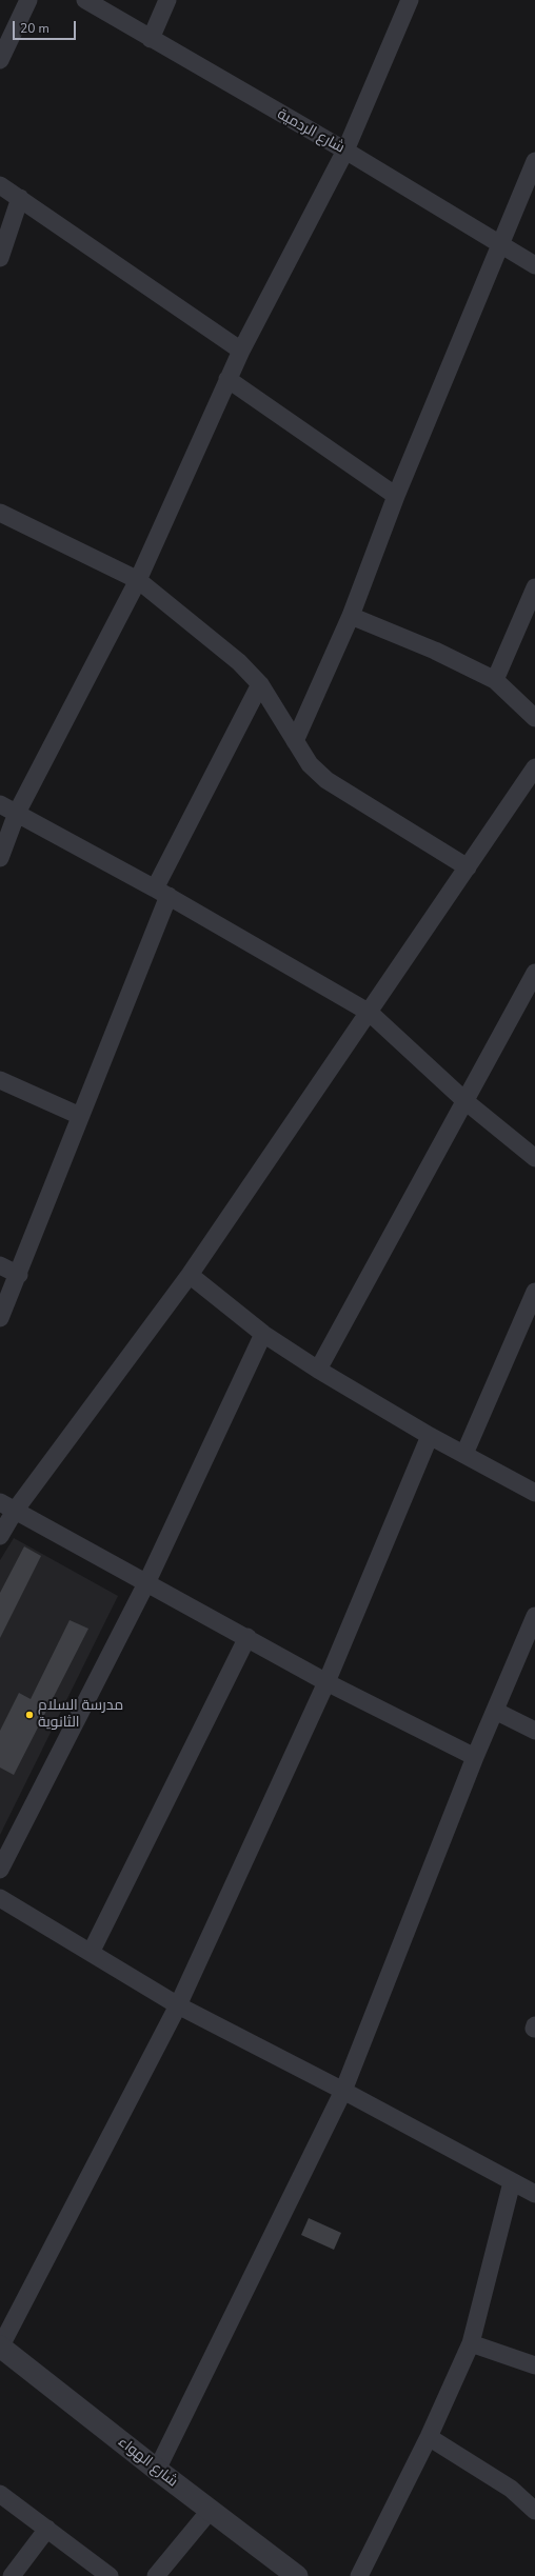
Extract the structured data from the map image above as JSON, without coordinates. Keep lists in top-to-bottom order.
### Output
{
  "streets": {
    "street": ["شارع الردمية", "شارع الهواء"]
  },
  "places": ["مدرسة السلام الثانوية"],
  "scale_bar": "20 m"
}
